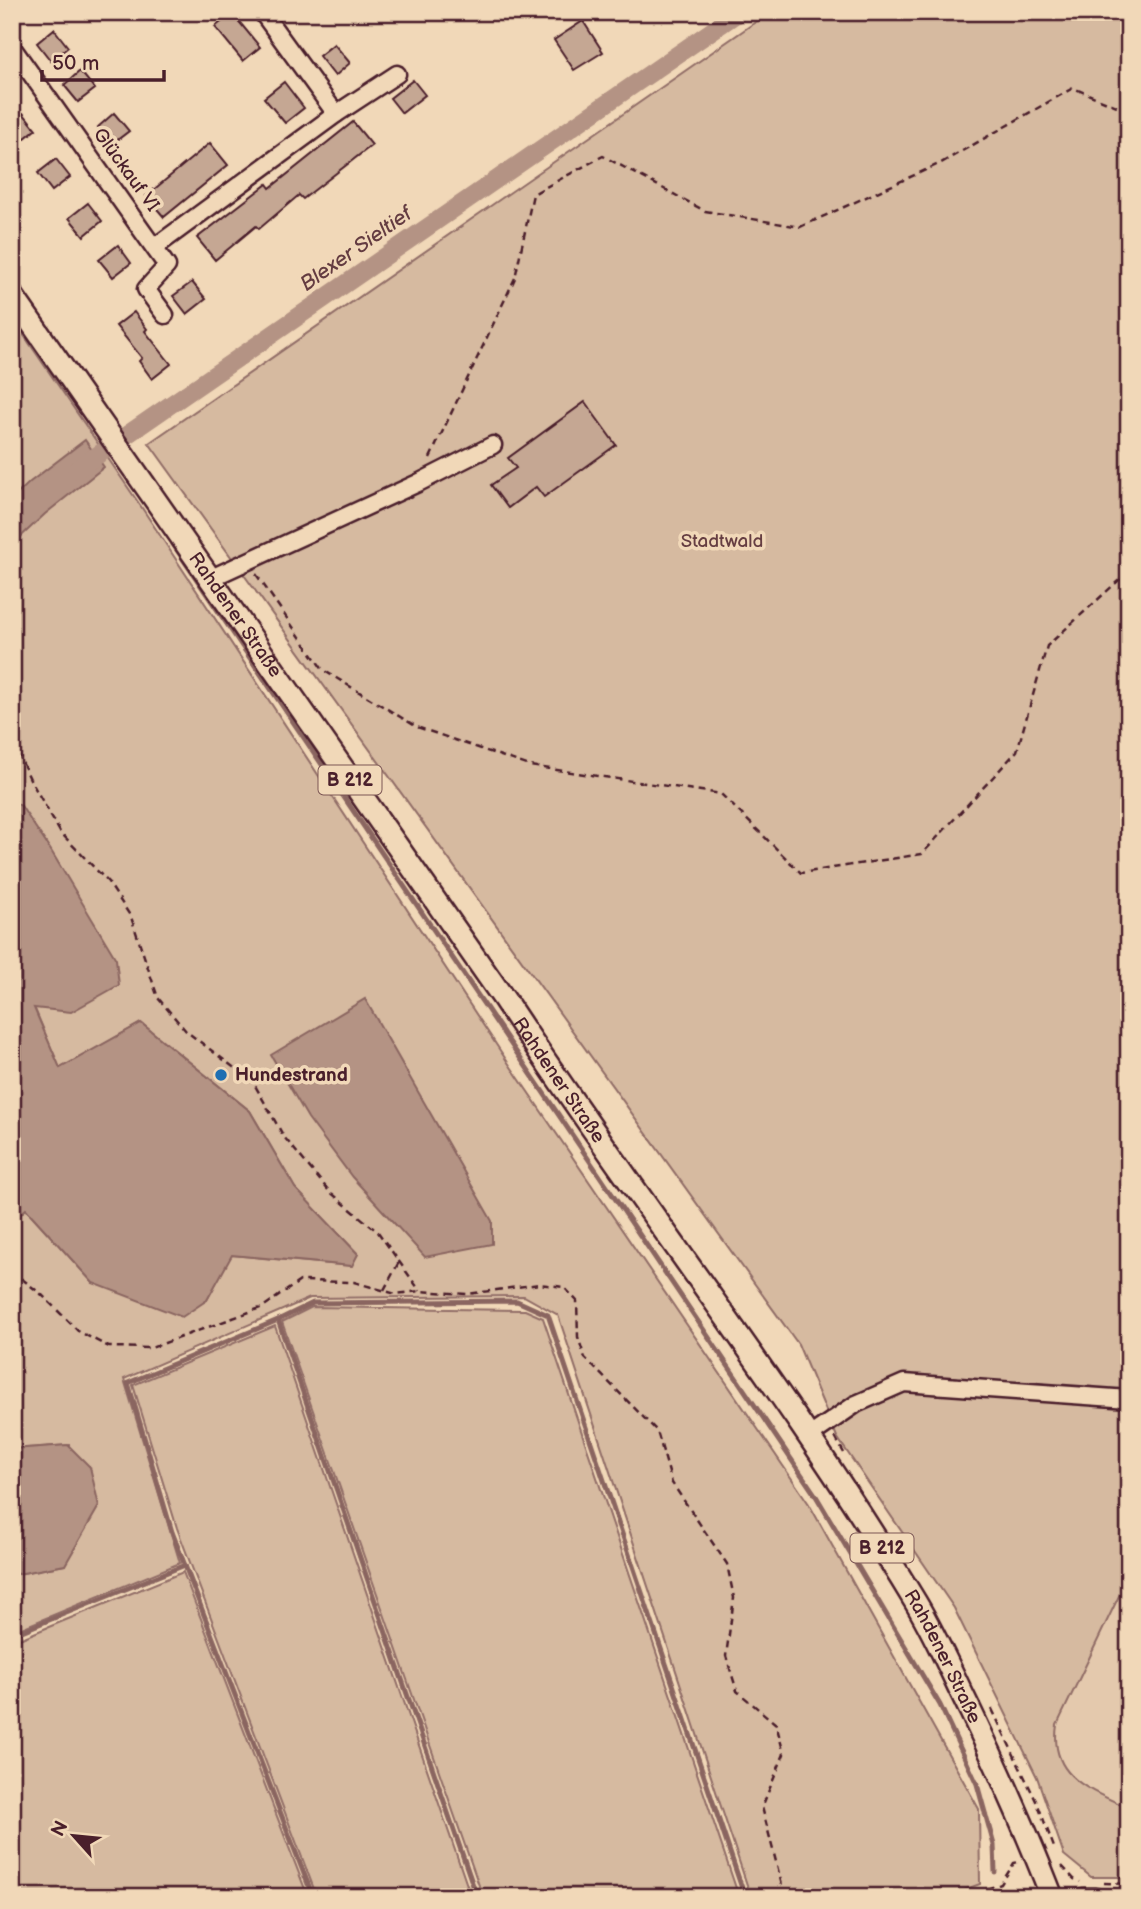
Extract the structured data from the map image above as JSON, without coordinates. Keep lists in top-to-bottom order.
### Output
{
  "streets": {
    "main road": ["Rahdener Straße", "B 212"],
    "street": ["Glückauf VI"]
  },
  "water": ["Blexer Sieltief"],
  "parks": ["Stadtwald"],
  "places": ["Hundestrand"],
  "scale_bar": "50 m",
  "north": "top left"
}
